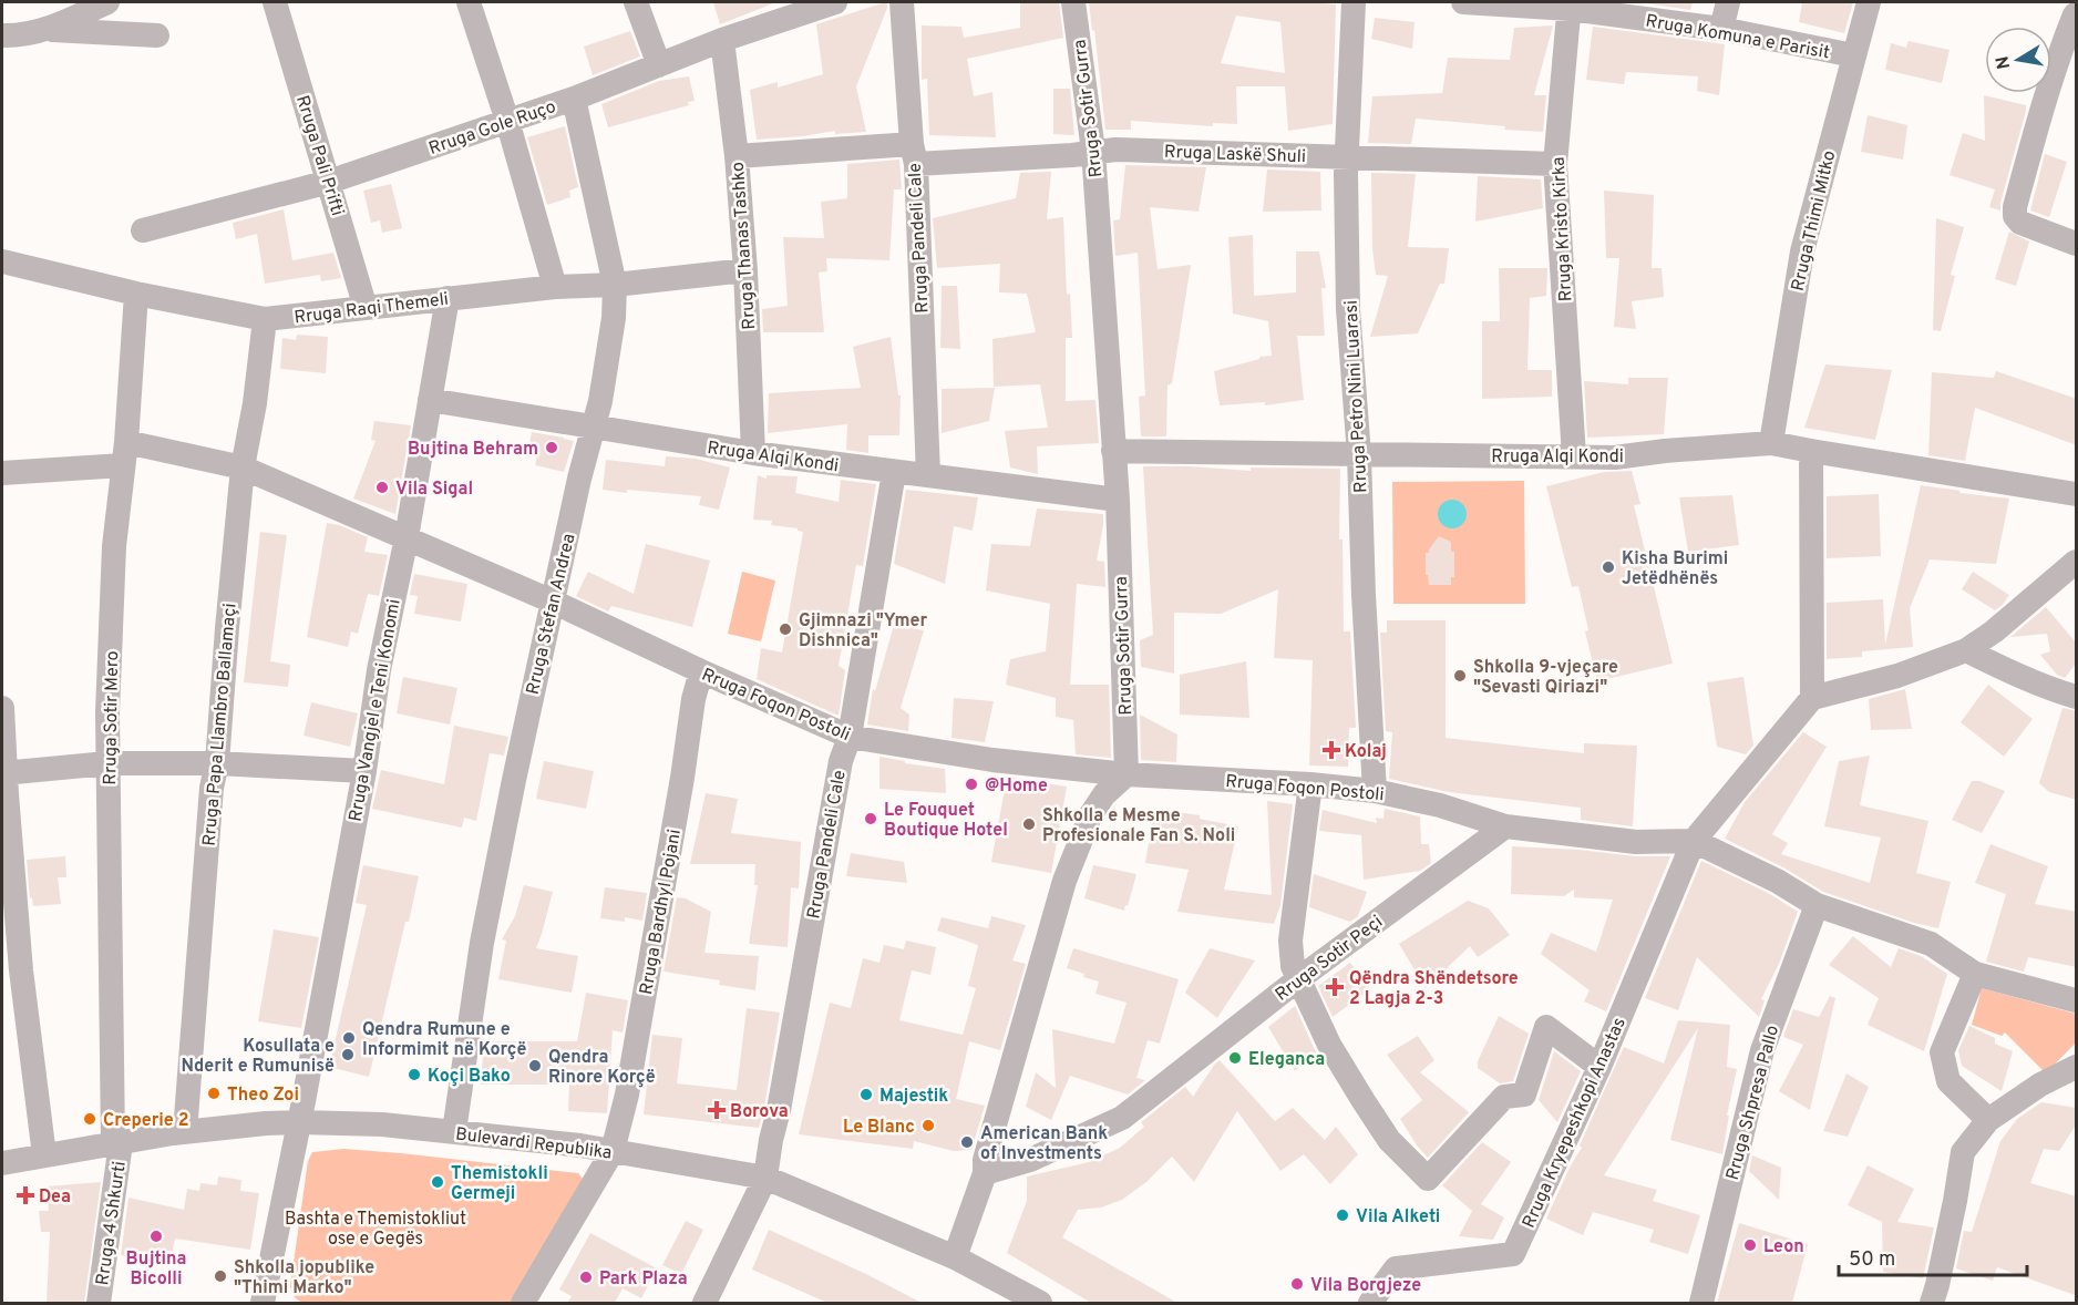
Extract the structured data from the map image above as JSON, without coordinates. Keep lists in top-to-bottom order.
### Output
{
  "streets": {
    "street": [
      "Rruga Komuna e Parisit",
      "Rruga Sotir Gurra",
      "Rruga Gole Ruço",
      "Rruga Laskë Shuli",
      "Rruga Pali Prifti",
      "Rruga Thimi Mitko",
      "Rruga Kristo Kirka",
      "Rruga Pandeli Cale",
      "Rruga Thanas Tashko",
      "Rruga Raqi Themeli",
      "Rruga Petro Nini Luarasi",
      "Rruga Alqi Kondi",
      "Rruga Stefan Andrea",
      "Rruga Foqon Postoli",
      "Rruga Vangjel e Teni Konomi",
      "Rruga Sotir Mero",
      "Rruga Papa Llambro Ballamaçi",
      "Rruga Bardhyl Pojani",
      "Rruga Sotir Peçi",
      "Rruga Shpresa Pallo",
      "Rruga Kryepeshkopi Anastas",
      "Bulevardi Republika",
      "Rruga 4 Shkurti"
    ]
  },
  "crossings": [
    ["Rruga Komuna e Parisit", "Rruga Thimi Mitko"],
    ["Rruga Komuna e Parisit", "Rruga Kristo Kirka"],
    ["Rruga Sotir Gurra", "Rruga Laskë Shuli"],
    ["Rruga Sotir Gurra", "Rruga Alqi Kondi"],
    ["Rruga Sotir Gurra", "Rruga Foqon Postoli"],
    ["Rruga Gole Ruço", "Rruga Pali Prifti"],
    ["Rruga Gole Ruço", "Rruga Thanas Tashko"],
    ["Rruga Gole Ruço", "Rruga Stefan Andrea"],
    ["Rruga Laskë Shuli", "Rruga Kristo Kirka"],
    ["Rruga Laskë Shuli", "Rruga Pandeli Cale"],
    ["Rruga Laskë Shuli", "Rruga Thanas Tashko"],
    ["Rruga Laskë Shuli", "Rruga Petro Nini Luarasi"],
    ["Rruga Pali Prifti", "Rruga Raqi Themeli"],
    ["Rruga Thimi Mitko", "Rruga Alqi Kondi"],
    ["Rruga Kristo Kirka", "Rruga Alqi Kondi"],
    ["Rruga Pandeli Cale", "Rruga Alqi Kondi"],
    ["Rruga Pandeli Cale", "Rruga Foqon Postoli"],
    ["Rruga Pandeli Cale", "Bulevardi Republika"],
    ["Rruga Thanas Tashko", "Rruga Raqi Themeli"],
    ["Rruga Thanas Tashko", "Rruga Alqi Kondi"],
    ["Rruga Raqi Themeli", "Rruga Stefan Andrea"],
    ["Rruga Raqi Themeli", "Rruga Vangjel e Teni Konomi"],
    ["Rruga Raqi Themeli", "Rruga Sotir Mero"],
    ["Rruga Raqi Themeli", "Rruga Papa Llambro Ballamaçi"],
    ["Rruga Petro Nini Luarasi", "Rruga Alqi Kondi"],
    ["Rruga Petro Nini Luarasi", "Rruga Foqon Postoli"],
    ["Rruga Alqi Kondi", "Rruga Stefan Andrea"],
    ["Rruga Alqi Kondi", "Rruga Vangjel e Teni Konomi"],
    ["Rruga Stefan Andrea", "Rruga Foqon Postoli"],
    ["Rruga Stefan Andrea", "Bulevardi Republika"],
    ["Rruga Foqon Postoli", "Rruga Vangjel e Teni Konomi"],
    ["Rruga Foqon Postoli", "Rruga Sotir Mero"],
    ["Rruga Foqon Postoli", "Rruga Papa Llambro Ballamaçi"],
    ["Rruga Foqon Postoli", "Rruga Bardhyl Pojani"],
    ["Rruga Foqon Postoli", "Rruga Sotir Peçi"],
    ["Rruga Vangjel e Teni Konomi", "Bulevardi Republika"],
    ["Rruga Sotir Mero", "Bulevardi Republika"],
    ["Rruga Sotir Mero", "Rruga 4 Shkurti"],
    ["Rruga Papa Llambro Ballamaçi", "Bulevardi Republika"],
    ["Rruga Bardhyl Pojani", "Bulevardi Republika"],
    ["Bulevardi Republika", "Rruga 4 Shkurti"]
  ],
  "parks": ["Bashta e Themistokliut ose e Gegës"],
  "places": {
    "other": [
      "Bujtina Behram",
      "Vila Sigal",
      "Kisha Burimi Jetëdhënës",
      "Gjimnazi \"Ymer Dishnica\"",
      "Shkolla 9-vjeçare \"Sevasti Qiriazi\"",
      "@Home",
      "Le Fouquet Boutique Hotel",
      "Shkolla e Mesme Profesionale Fan S. Noli",
      "Qendra Rumune e Informimit në Korçë",
      "Kosullata e Nderit e Rumunisë",
      "Eleganca",
      "Qendra Rinore Korçë",
      "Koçi Bako",
      "Theo Zoi",
      "Majestik",
      "Creperie 2",
      "Le Blanc",
      "American Bank of Investments",
      "Themistokli Germeji",
      "Vila Alketi",
      "Bujtina Bicolli",
      "Leon",
      "Shkolla jopublike \"Thimi Marko\"",
      "Park Plaza",
      "Vila Borgjeze"
    ],
    "health": [
      "Kolaj",
      "Qëndra Shëndetsore 2 Lagja 2-3",
      "Borova",
      "Dea"
    ]
  },
  "scale_bar": "50 m",
  "north": "left"
}
